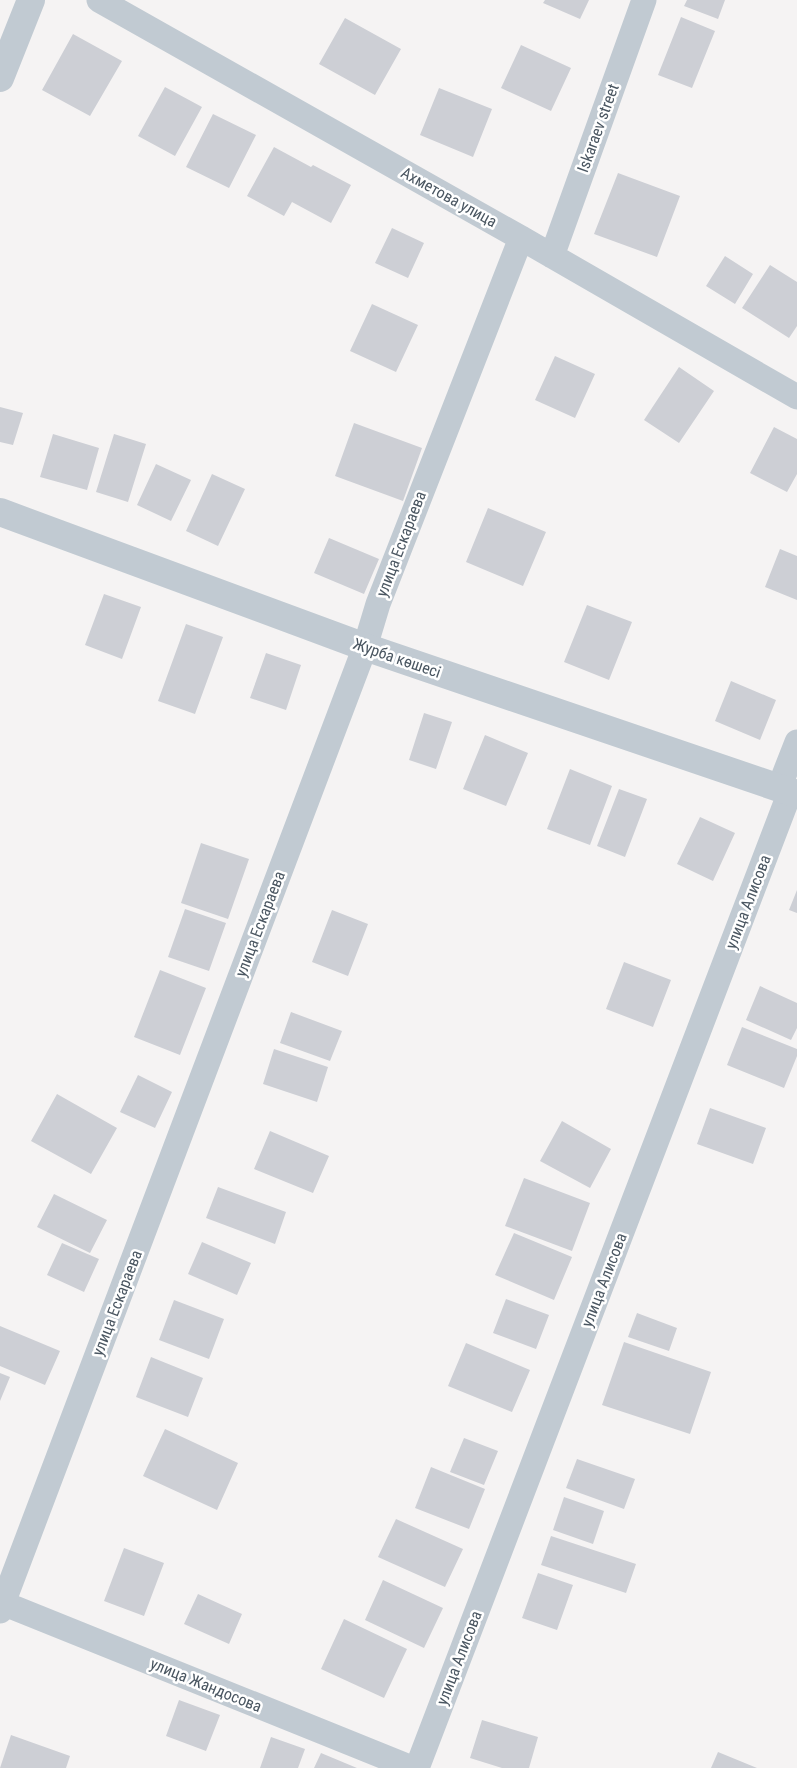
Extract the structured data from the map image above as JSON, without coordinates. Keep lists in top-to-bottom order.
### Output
{
  "streets": {
    "street": [
      "Iskaraev street",
      "Ахметова улица",
      "улица Ескараева",
      "Журба көшесі",
      "улица Алисова",
      "улица Жандосова"
    ]
  },
  "crossings": [
    ["Iskaraev street", "Ахметова улица"],
    ["Ахметова улица", "улица Ескараева"],
    ["улица Ескараева", "Журба көшесі"],
    ["улица Ескараева", "улица Жандосова"],
    ["Журба көшесі", "улица Алисова"]
  ]
}
